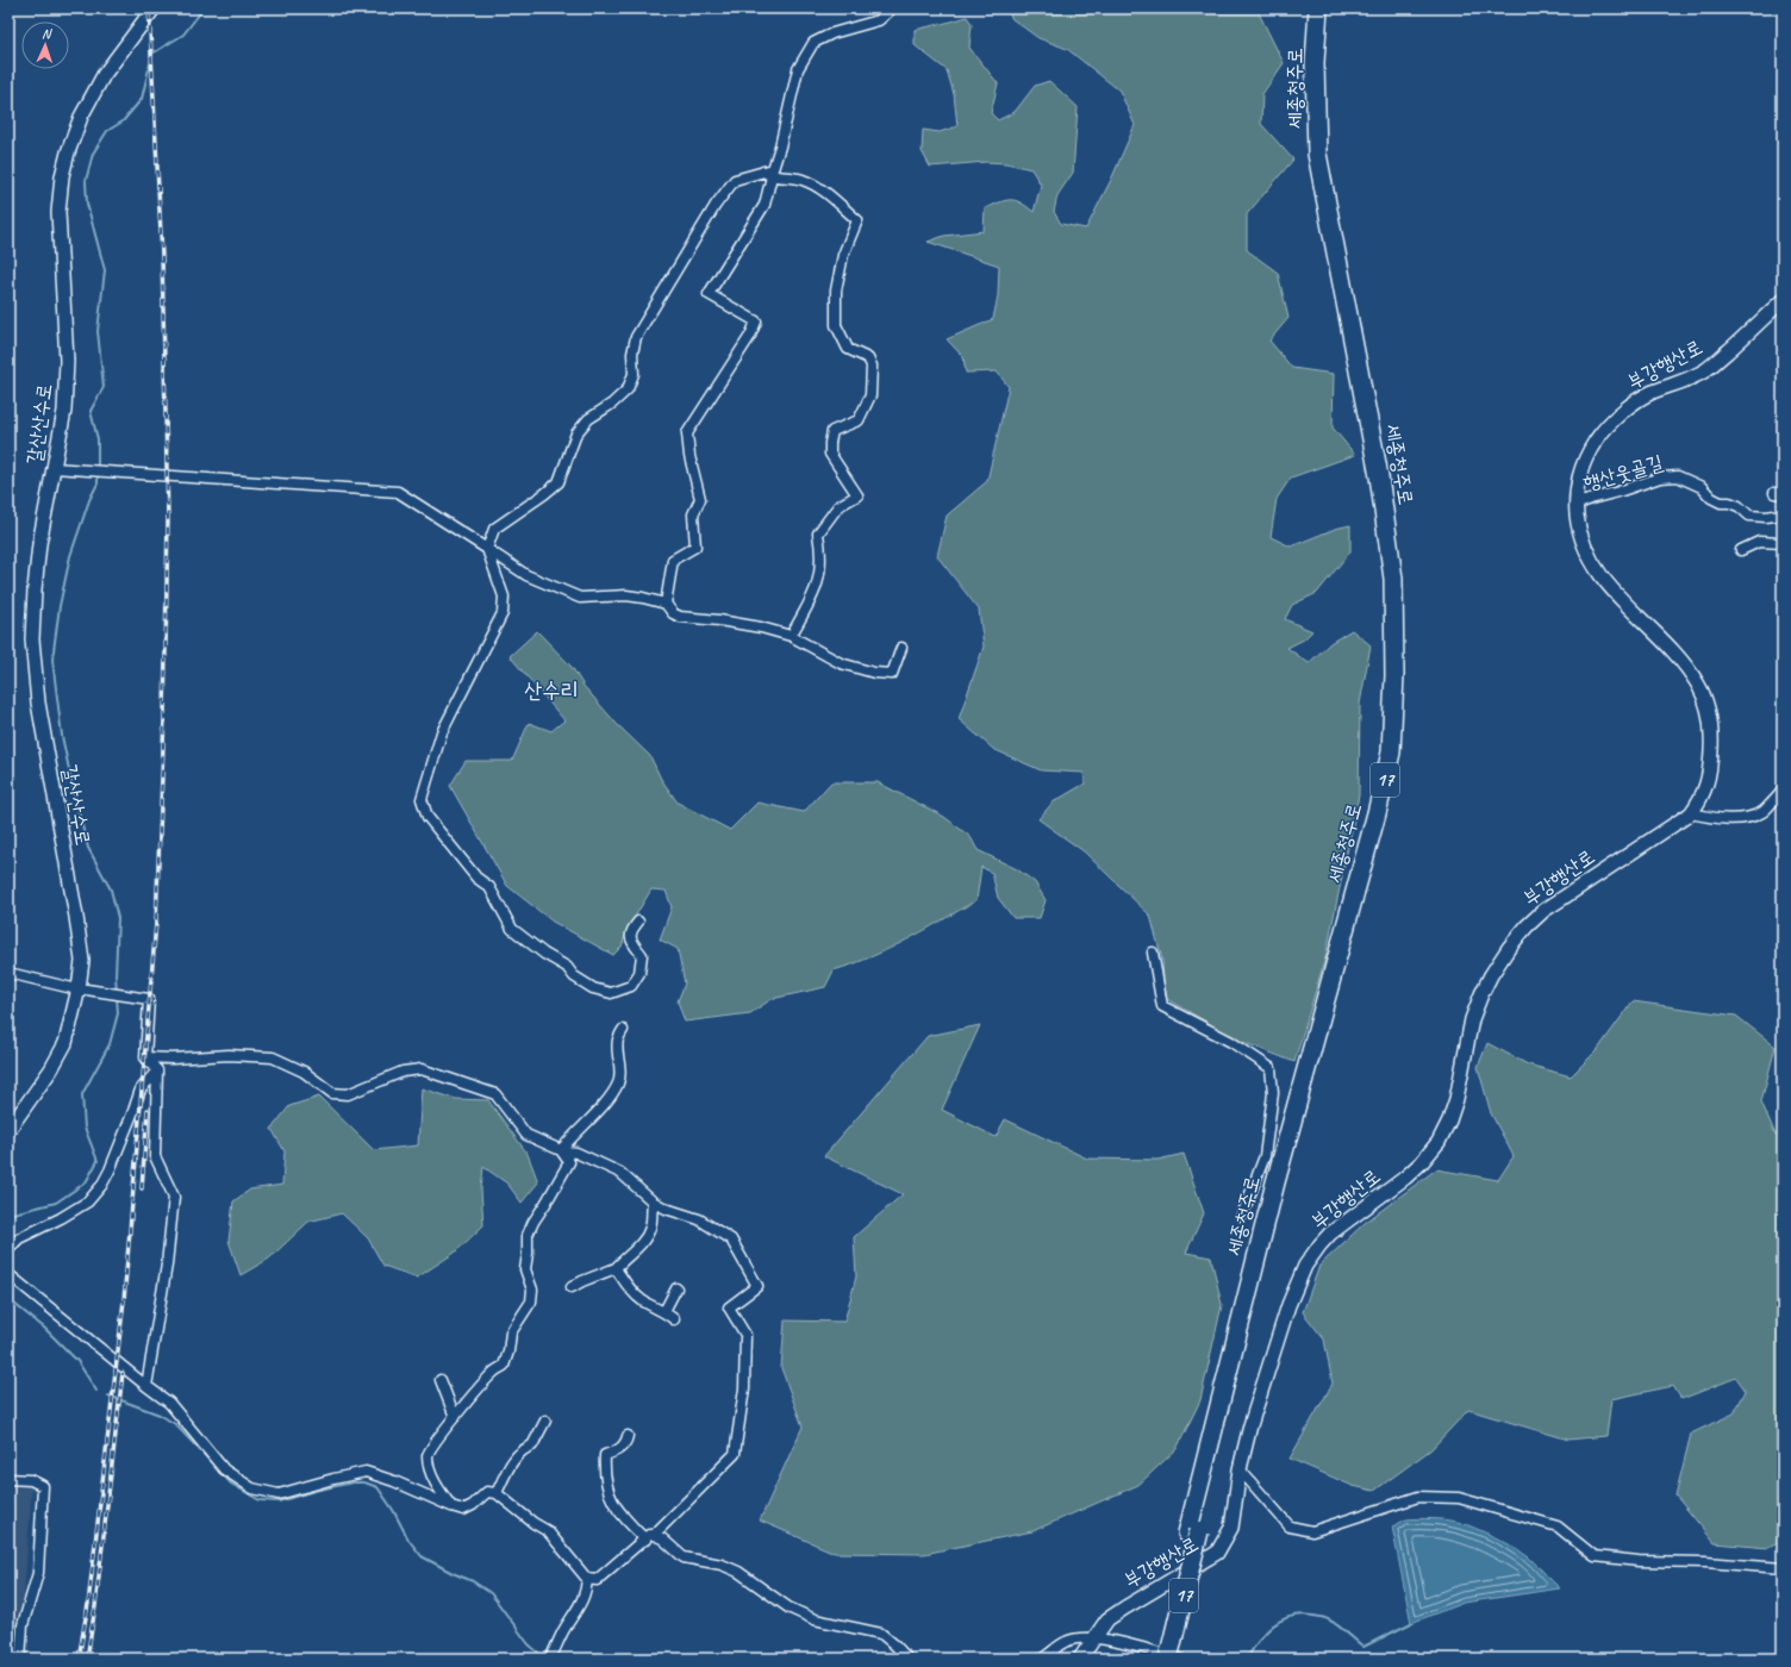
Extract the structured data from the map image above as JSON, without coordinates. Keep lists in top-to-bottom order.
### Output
{
  "streets": {
    "highway": ["세종청주로", "17"],
    "street": ["부강행산로", "갈산산수로", "행산웃골길"]
  },
  "crossings": [
    ["세종청주로", "17"],
    ["부강행산로", "행산웃골길"]
  ],
  "districts": ["산수리"],
  "north": "top"
}
